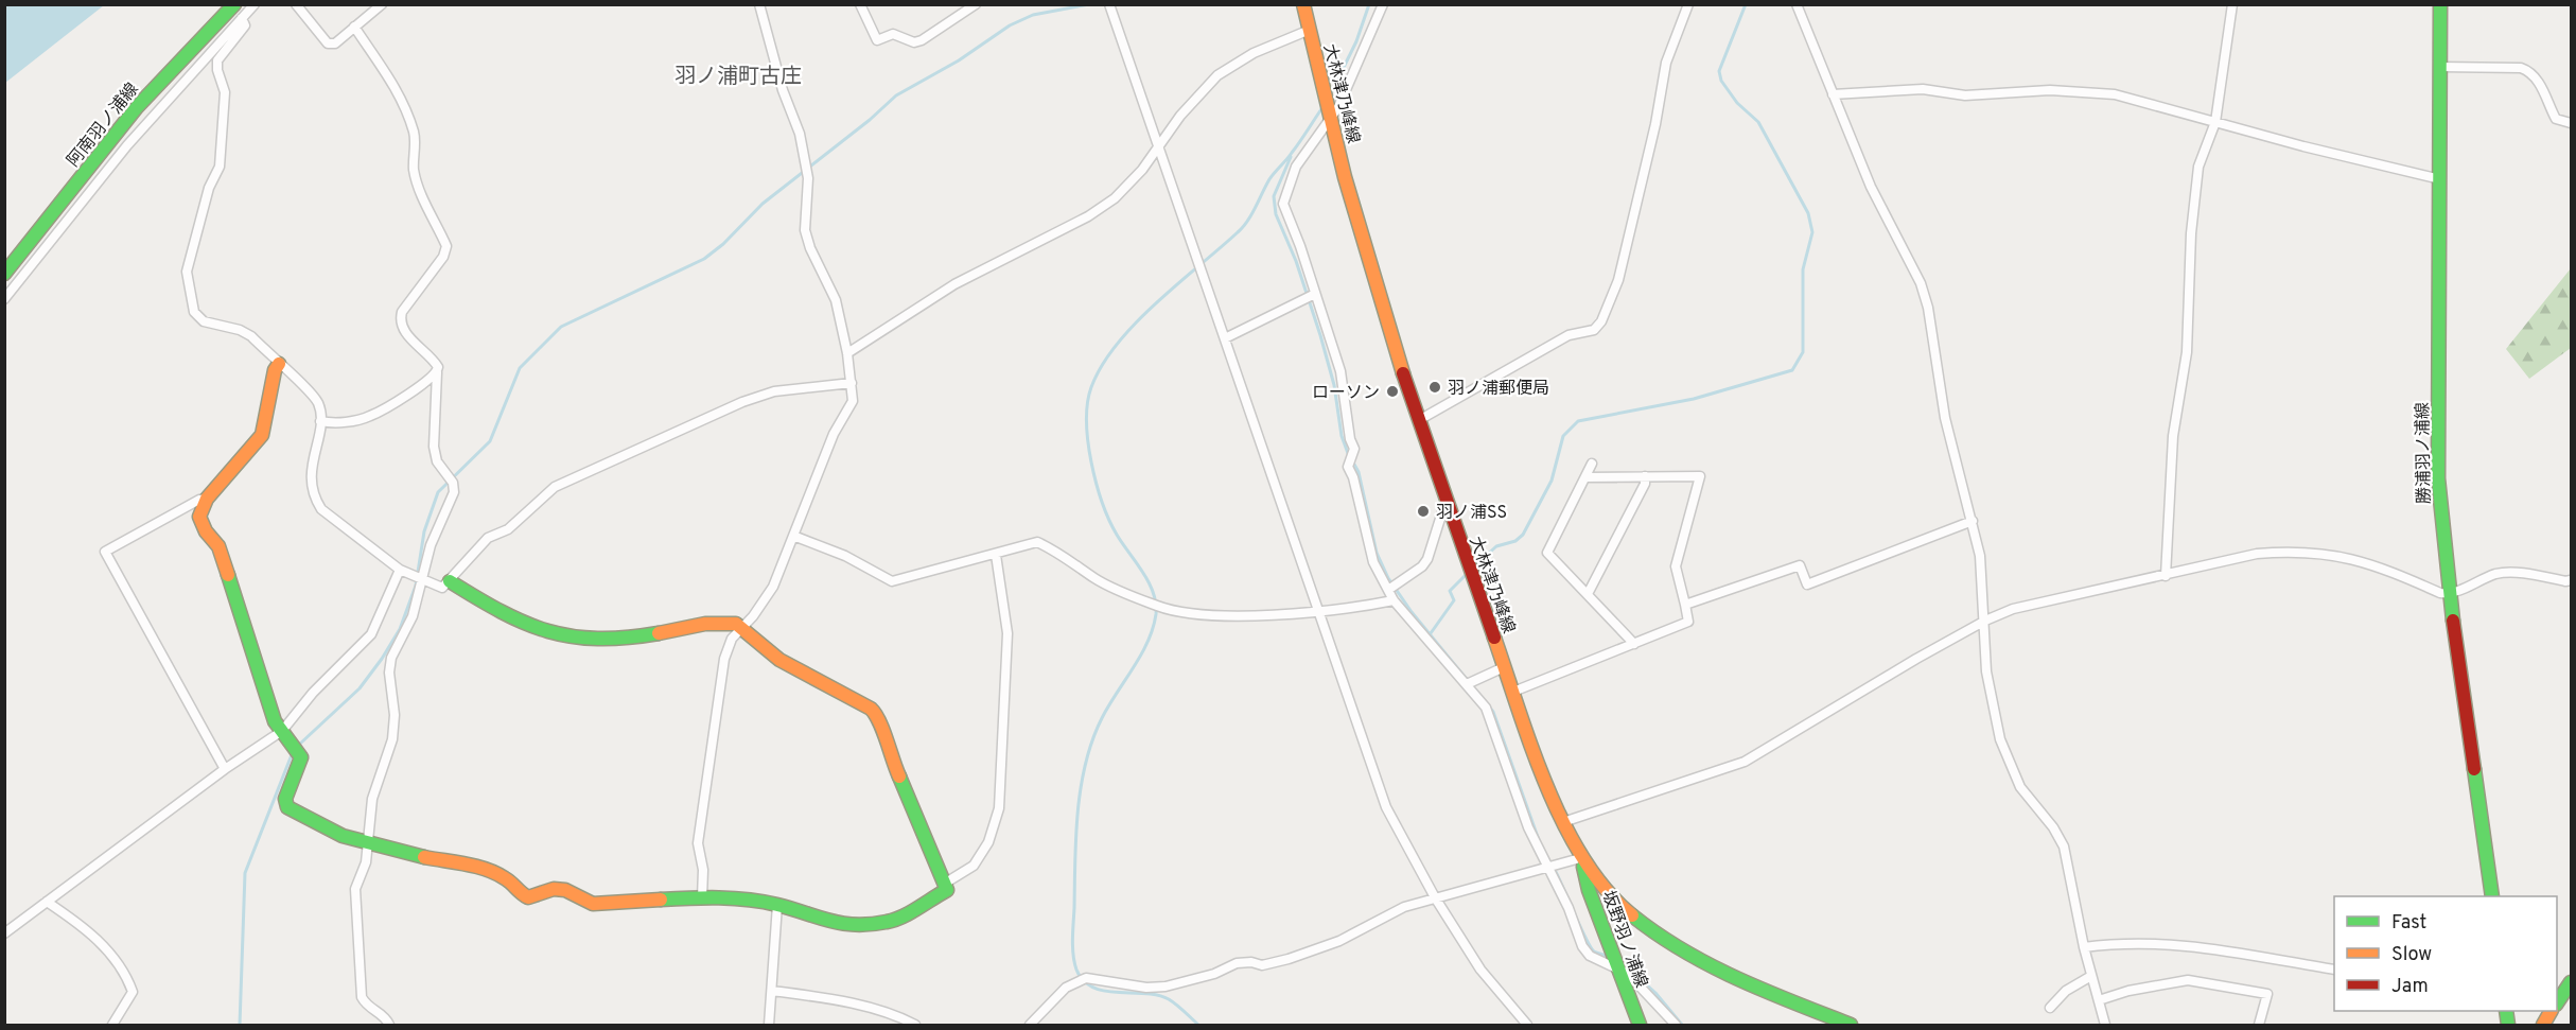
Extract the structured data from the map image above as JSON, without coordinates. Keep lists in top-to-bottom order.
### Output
{
  "streets": {
    "main road": [
      "大林津乃峰線",
      "阿南羽ノ浦線",
      "勝浦羽ノ浦線",
      "坂野羽ノ浦線"
    ]
  },
  "crossings": [
    ["大林津乃峰線", "坂野羽ノ浦線"]
  ],
  "districts": ["羽ノ浦町古庄"],
  "places": ["羽ノ浦郵便局", "ローソン", "羽ノ浦SS"],
  "legend": ["Fast", "Slow", "Jam"]
}
